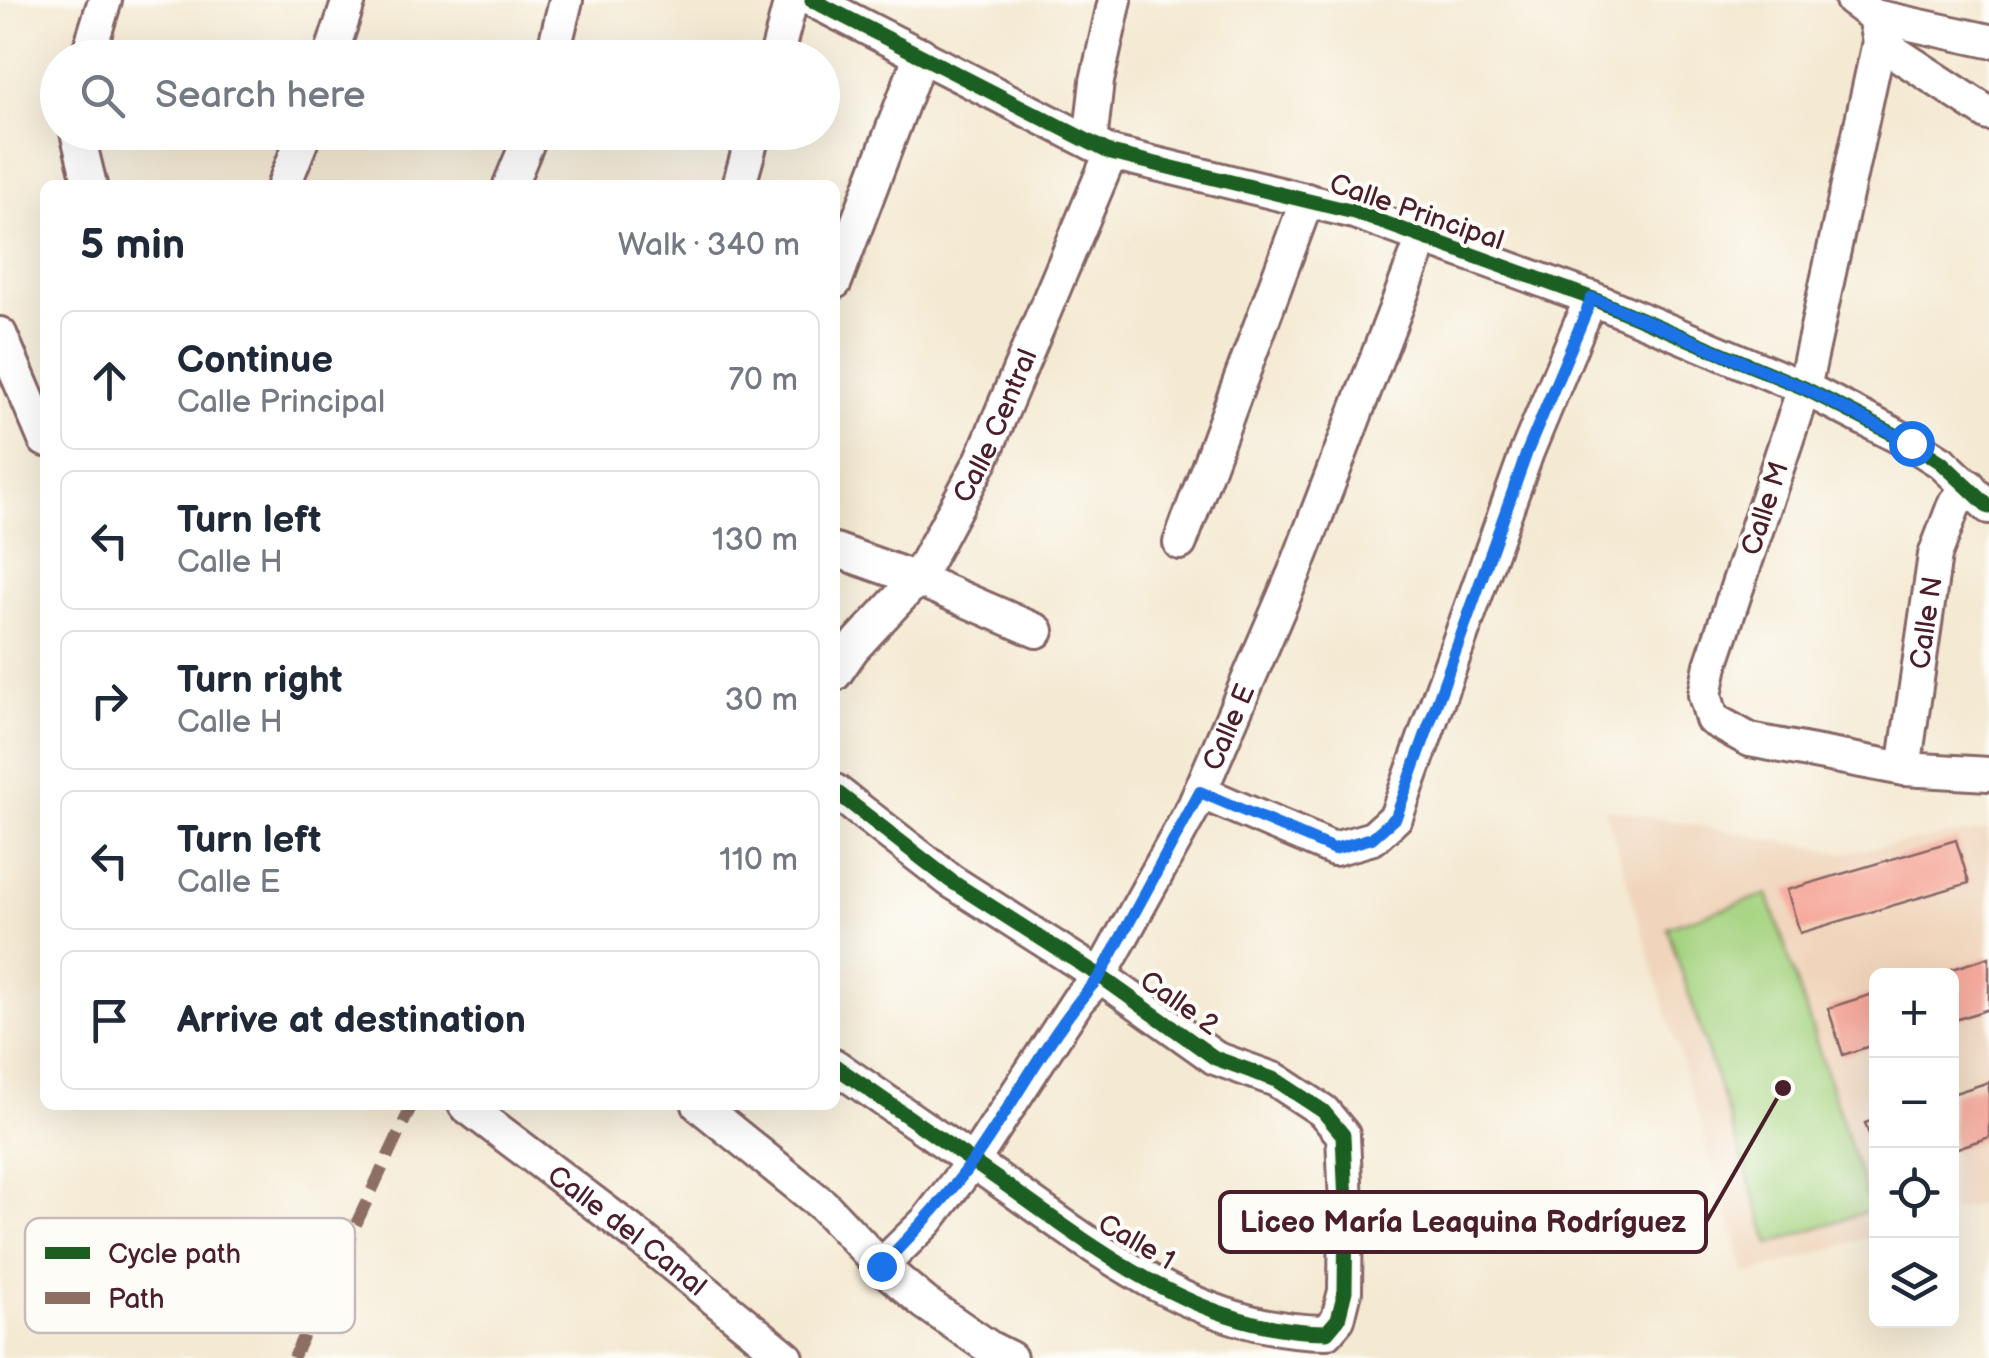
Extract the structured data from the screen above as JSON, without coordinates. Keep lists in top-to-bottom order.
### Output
{
  "streets": {
    "street": [
      "Calle Principal",
      "Calle Central",
      "Calle M",
      "Calle N",
      "Calle E",
      "Calle 2",
      "Calle del Canal",
      "Calle 1"
    ]
  },
  "crossings": [
    ["Calle Principal", "Calle Central"],
    ["Calle Principal", "Calle M"],
    ["Calle Principal", "Calle N"],
    ["Calle Principal", "Calle E"],
    ["Calle M", "Calle N"],
    ["Calle E", "Calle 2"],
    ["Calle E", "Calle 1"],
    ["Calle 2", "Calle 1"]
  ],
  "places": ["Liceo María Leaquina Rodríguez"],
  "legend": ["Cycle path", "Path"],
  "page": {
    "search": "Search here",
    "heading": ["5 min", "Walk · 340 m"],
    "list": [
      ["Continue", "Calle Principal", "70 m"],
      ["Turn left", "Calle H", "130 m"],
      ["Turn right", "Calle H", "30 m"],
      ["Turn left", "Calle E", "110 m"],
      "Arrive at destination"
    ],
    "map_buttons": ["+", "−"]
  }
}
